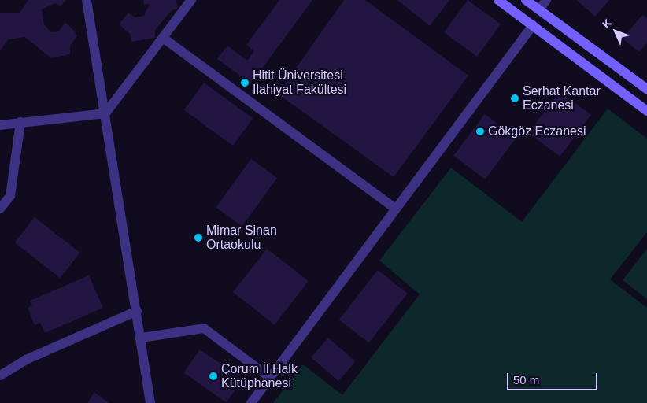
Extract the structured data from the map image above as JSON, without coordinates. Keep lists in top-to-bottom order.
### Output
{
  "places": [
    "Hitit Üniversitesi İlahiyat Fakültesi",
    "Serhat Kantar Eczanesi",
    "Gökgöz Eczanesi",
    "Mimar Sinan Ortaokulu",
    "Çorum İl Halk Kütüphanesi"
  ],
  "scale_bar": "50 m",
  "north": "top left"
}
